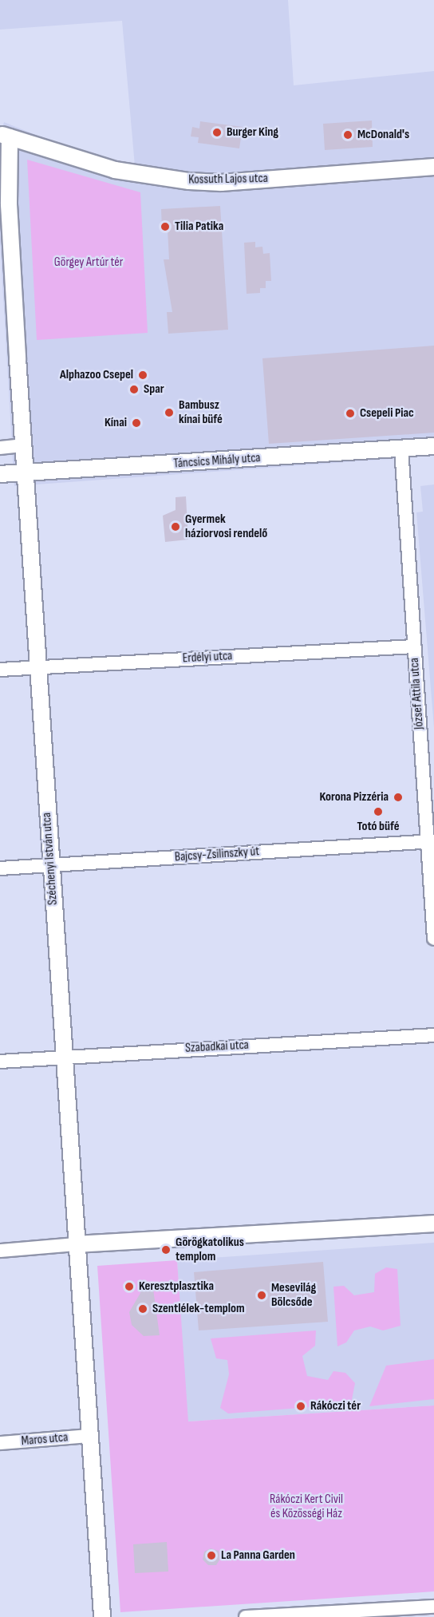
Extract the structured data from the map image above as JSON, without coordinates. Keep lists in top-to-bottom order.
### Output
{
  "streets": {
    "street": [
      "Kossuth Lajos utca",
      "Táncsics Mihály utca",
      "Erdélyi utca",
      "József Attila utca",
      "Bajcsy-Zsilinszky út",
      "Széchenyi István utca",
      "Szabadkai utca",
      "Maros utca"
    ]
  },
  "crossings": [
    ["Táncsics Mihály utca", "József Attila utca"],
    ["Táncsics Mihály utca", "Széchenyi István utca"],
    ["Erdélyi utca", "József Attila utca"],
    ["Erdélyi utca", "Széchenyi István utca"],
    ["József Attila utca", "Bajcsy-Zsilinszky út"],
    ["Bajcsy-Zsilinszky út", "Széchenyi István utca"],
    ["Széchenyi István utca", "Szabadkai utca"]
  ],
  "parks": ["Görgey Artúr tér", "Rákóczi Kert Civil és Közösségi Ház"],
  "places": [
    "Burger King",
    "McDonald's",
    "Tilia Patika",
    "Alphazoo Csepel",
    "Spar",
    "Bambusz kínai büfé",
    "Csepeli Piac",
    "Kínai",
    "Gyermek háziorvosi rendelő",
    "Korona Pizzéria",
    "Totó büfé",
    "Görögkatolikus templom",
    "Keresztplasztika",
    "Mesevilág Bölcsőde",
    "Szentlélek-templom",
    "Rákóczi tér",
    "La Panna Garden"
  ]
}
